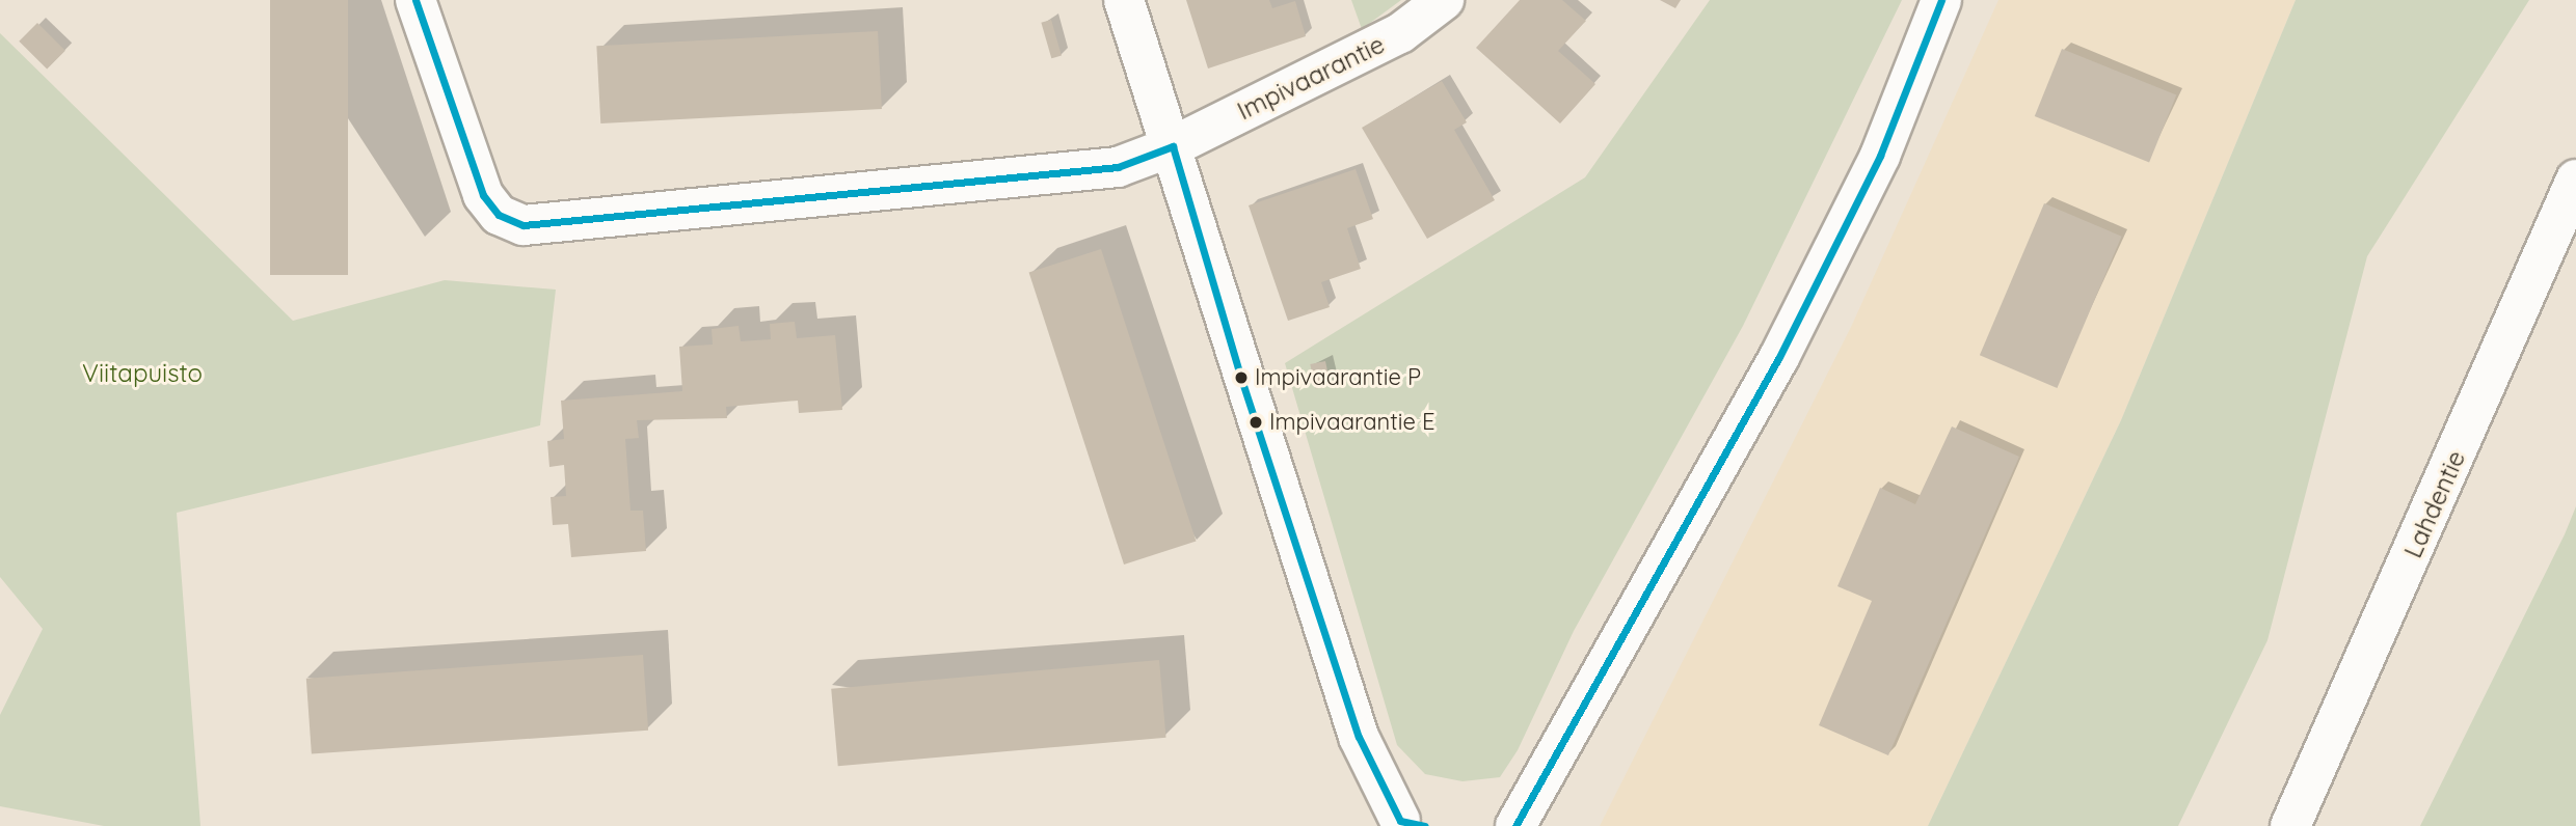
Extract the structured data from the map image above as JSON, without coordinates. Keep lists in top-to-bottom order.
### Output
{
  "streets": {
    "main road": ["Impivaarantie", "Lahdentie"]
  },
  "parks": ["Viitapuisto"],
  "places": ["Impivaarantie P", "Impivaarantie E"]
}
